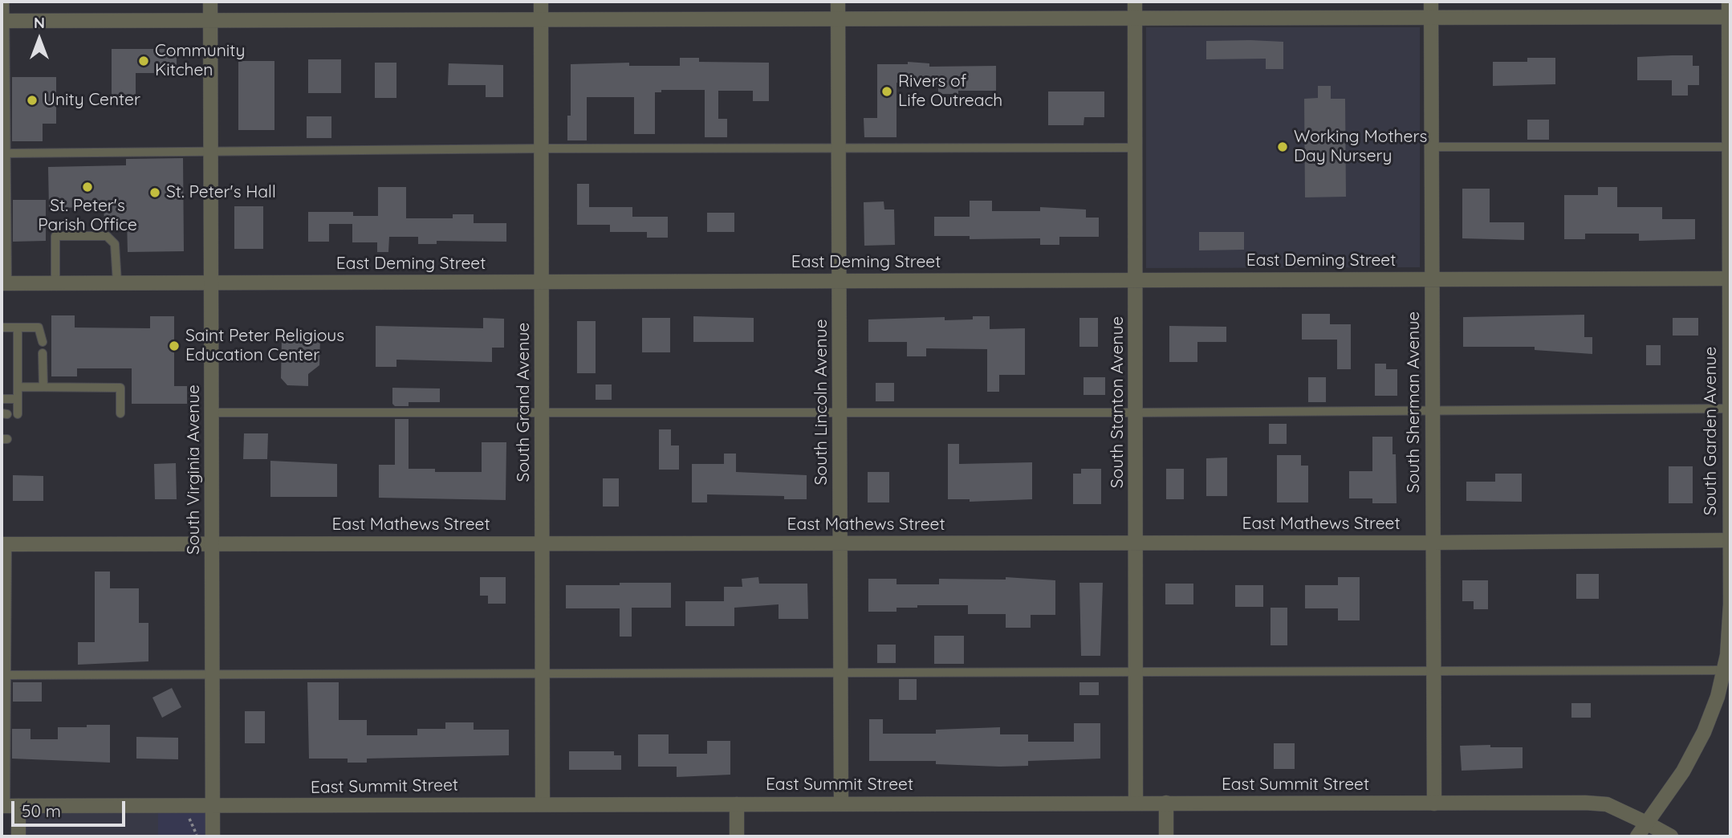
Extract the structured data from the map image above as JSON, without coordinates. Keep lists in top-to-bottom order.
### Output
{
  "streets": {
    "street": [
      "East Deming Street",
      "South Grand Avenue",
      "South Lincoln Avenue",
      "South Stanton Avenue",
      "South Sherman Avenue",
      "South Garden Avenue",
      "South Virginia Avenue",
      "East Mathews Street",
      "East Summit Street"
    ]
  },
  "crossings": [
    ["East Deming Street", "South Grand Avenue"],
    ["East Deming Street", "South Lincoln Avenue"],
    ["East Deming Street", "South Stanton Avenue"],
    ["East Deming Street", "South Sherman Avenue"],
    ["East Deming Street", "South Garden Avenue"],
    ["East Deming Street", "South Virginia Avenue"],
    ["South Grand Avenue", "East Mathews Street"],
    ["South Grand Avenue", "East Summit Street"],
    ["South Lincoln Avenue", "East Mathews Street"],
    ["South Lincoln Avenue", "East Summit Street"],
    ["South Stanton Avenue", "East Mathews Street"],
    ["South Stanton Avenue", "East Summit Street"],
    ["South Sherman Avenue", "East Mathews Street"],
    ["South Sherman Avenue", "East Summit Street"],
    ["South Garden Avenue", "East Mathews Street"],
    ["South Garden Avenue", "East Summit Street"],
    ["South Virginia Avenue", "East Mathews Street"],
    ["South Virginia Avenue", "East Summit Street"]
  ],
  "places": [
    "Community Kitchen",
    "Rivers of Life Outreach",
    "Unity Center",
    "Working Mothers Day Nursery",
    "St. Peter's Parish Office",
    "St. Peter's Hall",
    "Saint Peter Religious Education Center"
  ],
  "scale_bar": "50 m",
  "north": "top"
}
